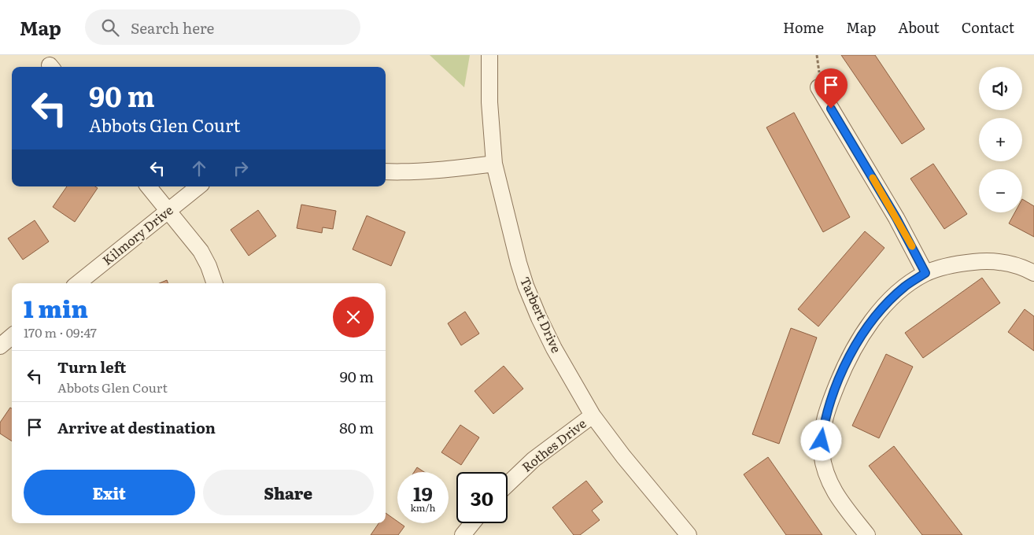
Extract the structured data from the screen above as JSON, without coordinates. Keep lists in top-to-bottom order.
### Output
{
  "streets": {
    "street": ["Kilmory Drive", "Tarbert Drive", "Rothes Drive"]
  },
  "crossings": [
    ["Tarbert Drive", "Rothes Drive"]
  ],
  "page": {
    "header": "Map",
    "search": "Search here",
    "nav": [
      "Home",
      "Map",
      "About",
      "Contact"
    ],
    "map_buttons": ["+", "−"],
    "turn": ["90 m", "Abbots Glen Court"],
    "heading": ["1 min", "170 m · 09:47"],
    "list": [
      {
        "name": "Turn left",
        "note": "Abbots Glen Court",
        "value": "90 m"
      },
      {
        "name": "Arrive at destination",
        "value": "80 m"
      }
    ],
    "buttons": ["Exit", "Share"],
    "speed": "19 km/h",
    "limit": "30"
  }
}
